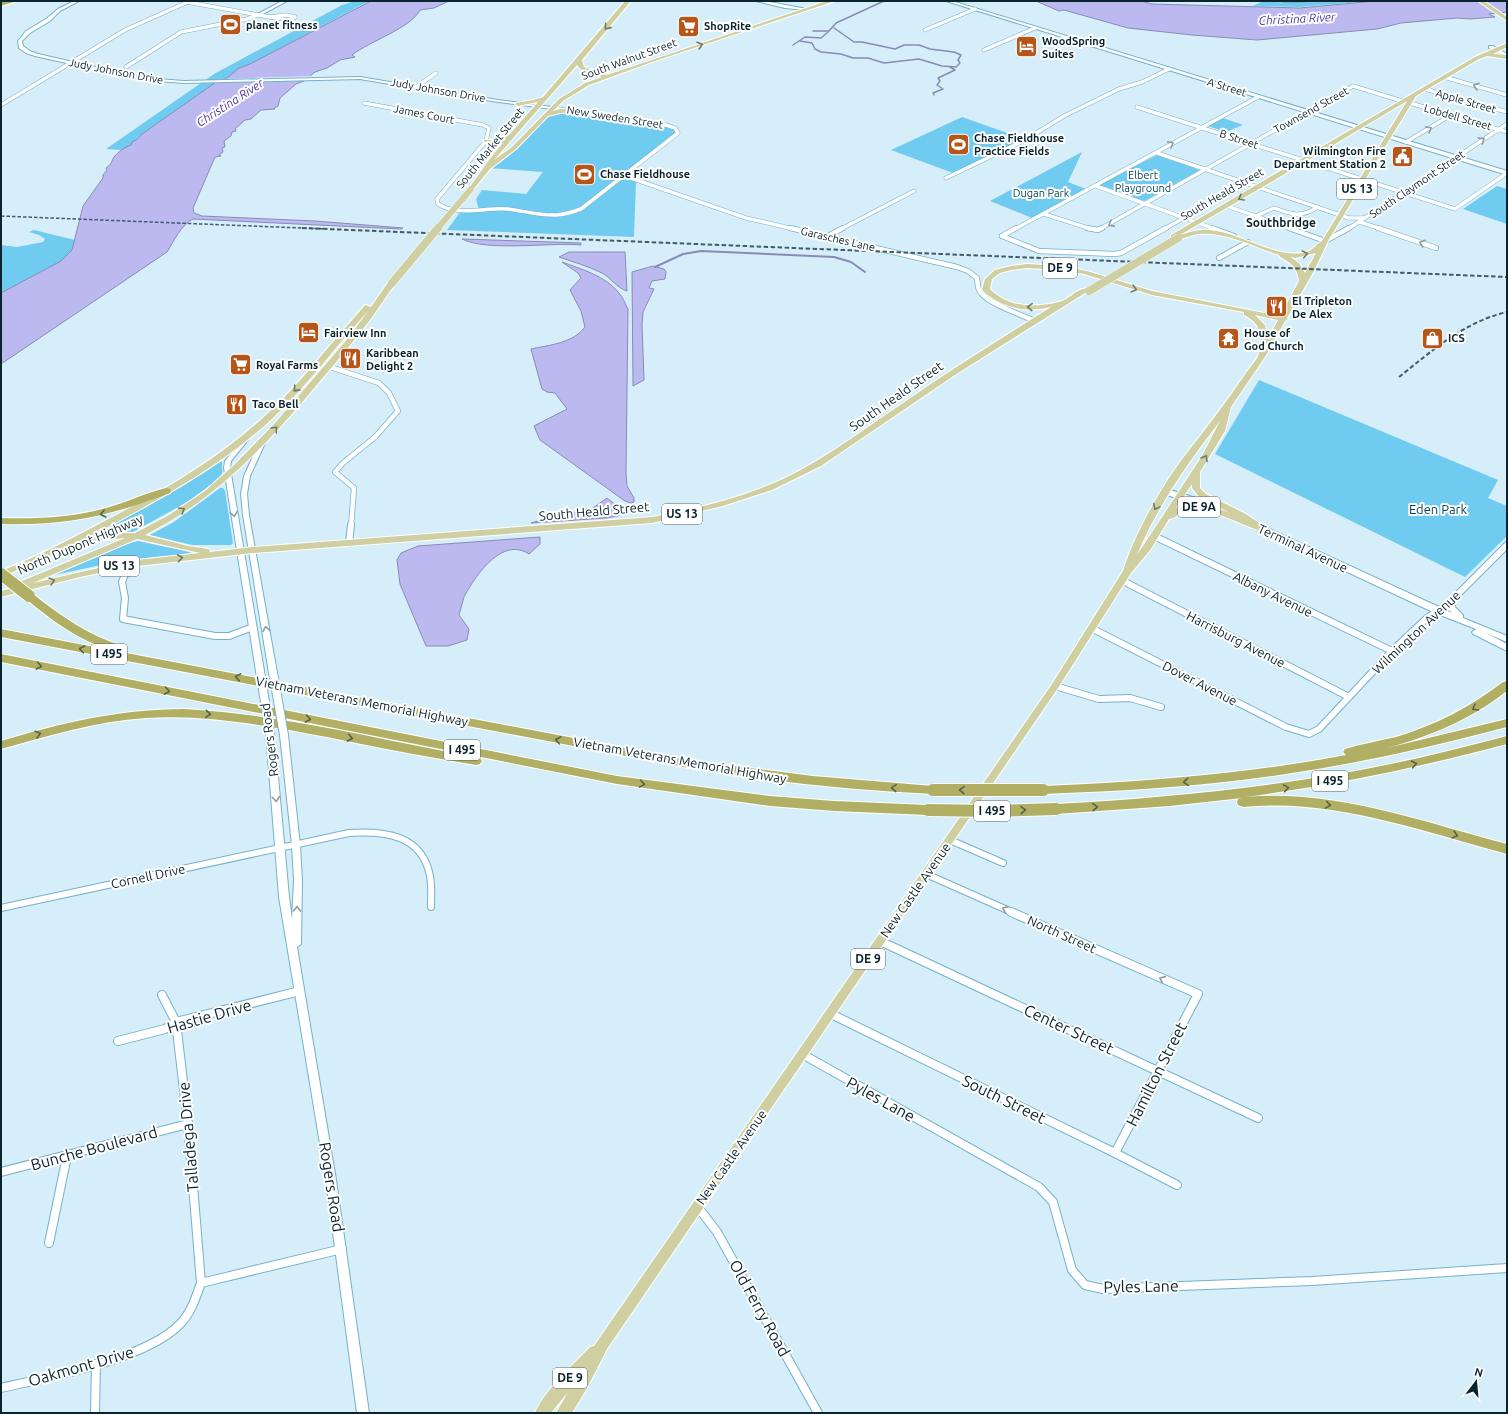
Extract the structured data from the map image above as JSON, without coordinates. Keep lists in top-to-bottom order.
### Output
{
  "streets": {
    "highway": ["I 495", "Vietnam Veterans Memorial Highway"],
    "main road": [
      "South Walnut Street",
      "South Market Street",
      "US 13",
      "South Heald Street",
      "DE 9",
      "DE 9A",
      "North Dupont Highway",
      "Terminal Avenue",
      "New Castle Avenue"
    ],
    "street": [
      "Judy Johnson Drive",
      "A Street",
      "Apple Street",
      "Townsend Street",
      "James Court",
      "New Sweden Street",
      "Lobdell Street",
      "B Street",
      "South Claymont Street",
      "Garasches Lane",
      "Albany Avenue",
      "Wilmington Avenue",
      "Harrisburg Avenue",
      "Dover Avenue",
      "Rogers Road",
      "Cornell Drive",
      "North Street",
      "Hastie Drive",
      "Center Street",
      "Hamilton Street",
      "Pyles Lane",
      "South Street",
      "Talladega Drive",
      "Bunche Boulevard",
      "Old Ferry Road",
      "Oakmont Drive"
    ]
  },
  "crossings": [
    ["South Walnut Street", "Judy Johnson Drive"],
    ["South Walnut Street", "New Sweden Street"],
    ["South Walnut Street", "South Market Street"],
    ["Judy Johnson Drive", "New Sweden Street"],
    ["Judy Johnson Drive", "South Market Street"],
    ["A Street", "Townsend Street"],
    ["A Street", "B Street"],
    ["A Street", "South Claymont Street"],
    ["A Street", "South Heald Street"],
    ["A Street", "New Castle Avenue"],
    ["Apple Street", "South Heald Street"],
    ["Townsend Street", "B Street"],
    ["Townsend Street", "South Heald Street"],
    ["James Court", "South Market Street"],
    ["New Sweden Street", "South Market Street"],
    ["New Sweden Street", "Garasches Lane"],
    ["Lobdell Street", "South Claymont Street"],
    ["Lobdell Street", "New Castle Avenue"],
    ["B Street", "South Claymont Street"],
    ["B Street", "South Heald Street"],
    ["B Street", "New Castle Avenue"],
    ["South Market Street", "Garasches Lane"],
    ["South Market Street", "North Dupont Highway"],
    ["South Market Street", "Rogers Road"],
    ["South Claymont Street", "US 13"],
    ["South Claymont Street", "New Castle Avenue"],
    ["US 13", "South Heald Street"],
    ["US 13", "New Castle Avenue"],
    ["South Heald Street", "Garasches Lane"],
    ["South Heald Street", "DE 9"],
    ["South Heald Street", "North Dupont Highway"],
    ["South Heald Street", "Rogers Road"],
    ["South Heald Street", "New Castle Avenue"],
    ["DE 9", "New Castle Avenue"],
    ["DE 9A", "Terminal Avenue"],
    ["DE 9A", "Albany Avenue"],
    ["DE 9A", "New Castle Avenue"],
    ["North Dupont Highway", "Rogers Road"],
    ["Terminal Avenue", "Wilmington Avenue"],
    ["Terminal Avenue", "New Castle Avenue"],
    ["Albany Avenue", "Wilmington Avenue"],
    ["Albany Avenue", "New Castle Avenue"],
    ["Wilmington Avenue", "Harrisburg Avenue"],
    ["Wilmington Avenue", "Dover Avenue"],
    ["Harrisburg Avenue", "New Castle Avenue"],
    ["Dover Avenue", "New Castle Avenue"],
    ["Rogers Road", "Cornell Drive"],
    ["Rogers Road", "Hastie Drive"],
    ["New Castle Avenue", "North Street"],
    ["New Castle Avenue", "Center Street"],
    ["New Castle Avenue", "Pyles Lane"],
    ["New Castle Avenue", "South Street"],
    ["New Castle Avenue", "Old Ferry Road"],
    ["North Street", "Hamilton Street"],
    ["Hastie Drive", "Talladega Drive"],
    ["Center Street", "Hamilton Street"],
    ["Hamilton Street", "South Street"],
    ["Talladega Drive", "Bunche Boulevard"],
    ["Talladega Drive", "Oakmont Drive"]
  ],
  "one_way": ["South Walnut Street", "North Street"],
  "districts": ["Southbridge"],
  "water": ["Christina River"],
  "parks": ["Elbert Playground", "Dugan Park", "Eden Park"],
  "places": {
    "sports": ["planet fitness", "Chase Fieldhouse Practice Fields", "Chase Fieldhouse"],
    "supermarket": ["ShopRite", "Royal Farms"],
    "hotel": ["WoodSpring Suites", "Fairview Inn"],
    "public building": ["Wilmington Fire Department Station 2"],
    "restaurant": ["El Tripleton De Alex", "Karibbean Delight 2", "Taco Bell"],
    "shop": ["ICS"],
    "temple": ["House of God Church"]
  },
  "north": "top"
}
